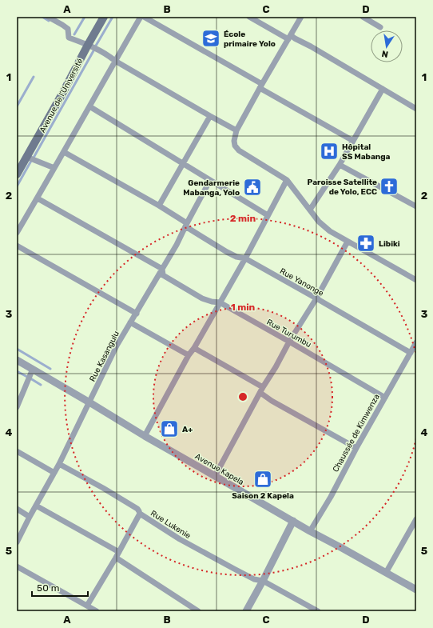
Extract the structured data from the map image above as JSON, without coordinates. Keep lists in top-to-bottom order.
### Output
{
  "streets": {
    "main road": ["Avenue de l’Université"],
    "street": [
      "Rue Yanonge",
      "Rue Turumbu",
      "Rue Kasangulu",
      "Chaussée de Kimwenza",
      "Avenue Kapela",
      "Rue Lukenie"
    ]
  },
  "crossings": [
    ["Rue Yanonge", "Rue Kasangulu"],
    ["Rue Yanonge", "Chaussée de Kimwenza"],
    ["Rue Turumbu", "Rue Kasangulu"],
    ["Rue Turumbu", "Chaussée de Kimwenza"],
    ["Rue Kasangulu", "Avenue Kapela"],
    ["Rue Kasangulu", "Rue Lukenie"],
    ["Chaussée de Kimwenza", "Avenue Kapela"]
  ],
  "places": {
    "school or university": ["École primaire Yolo"],
    "hospital": ["Hôpital SS Mabanga"],
    "church": ["Paroisse Satellite de Yolo, ECC"],
    "public building": ["Gendarmerie Mabanga, Yolo"],
    "pharmacy": ["Libiki"],
    "shop": ["A+", "Saison 2 Kapela"]
  },
  "scale_bar": "50 m",
  "north": "bottom",
  "grid": {
    "columns": [
      "A",
      "B",
      "C",
      "D"
    ],
    "rows": [
      "1",
      "2",
      "3",
      "4",
      "5"
    ]
  },
  "rings": ["2 min", "1 min"]
}
